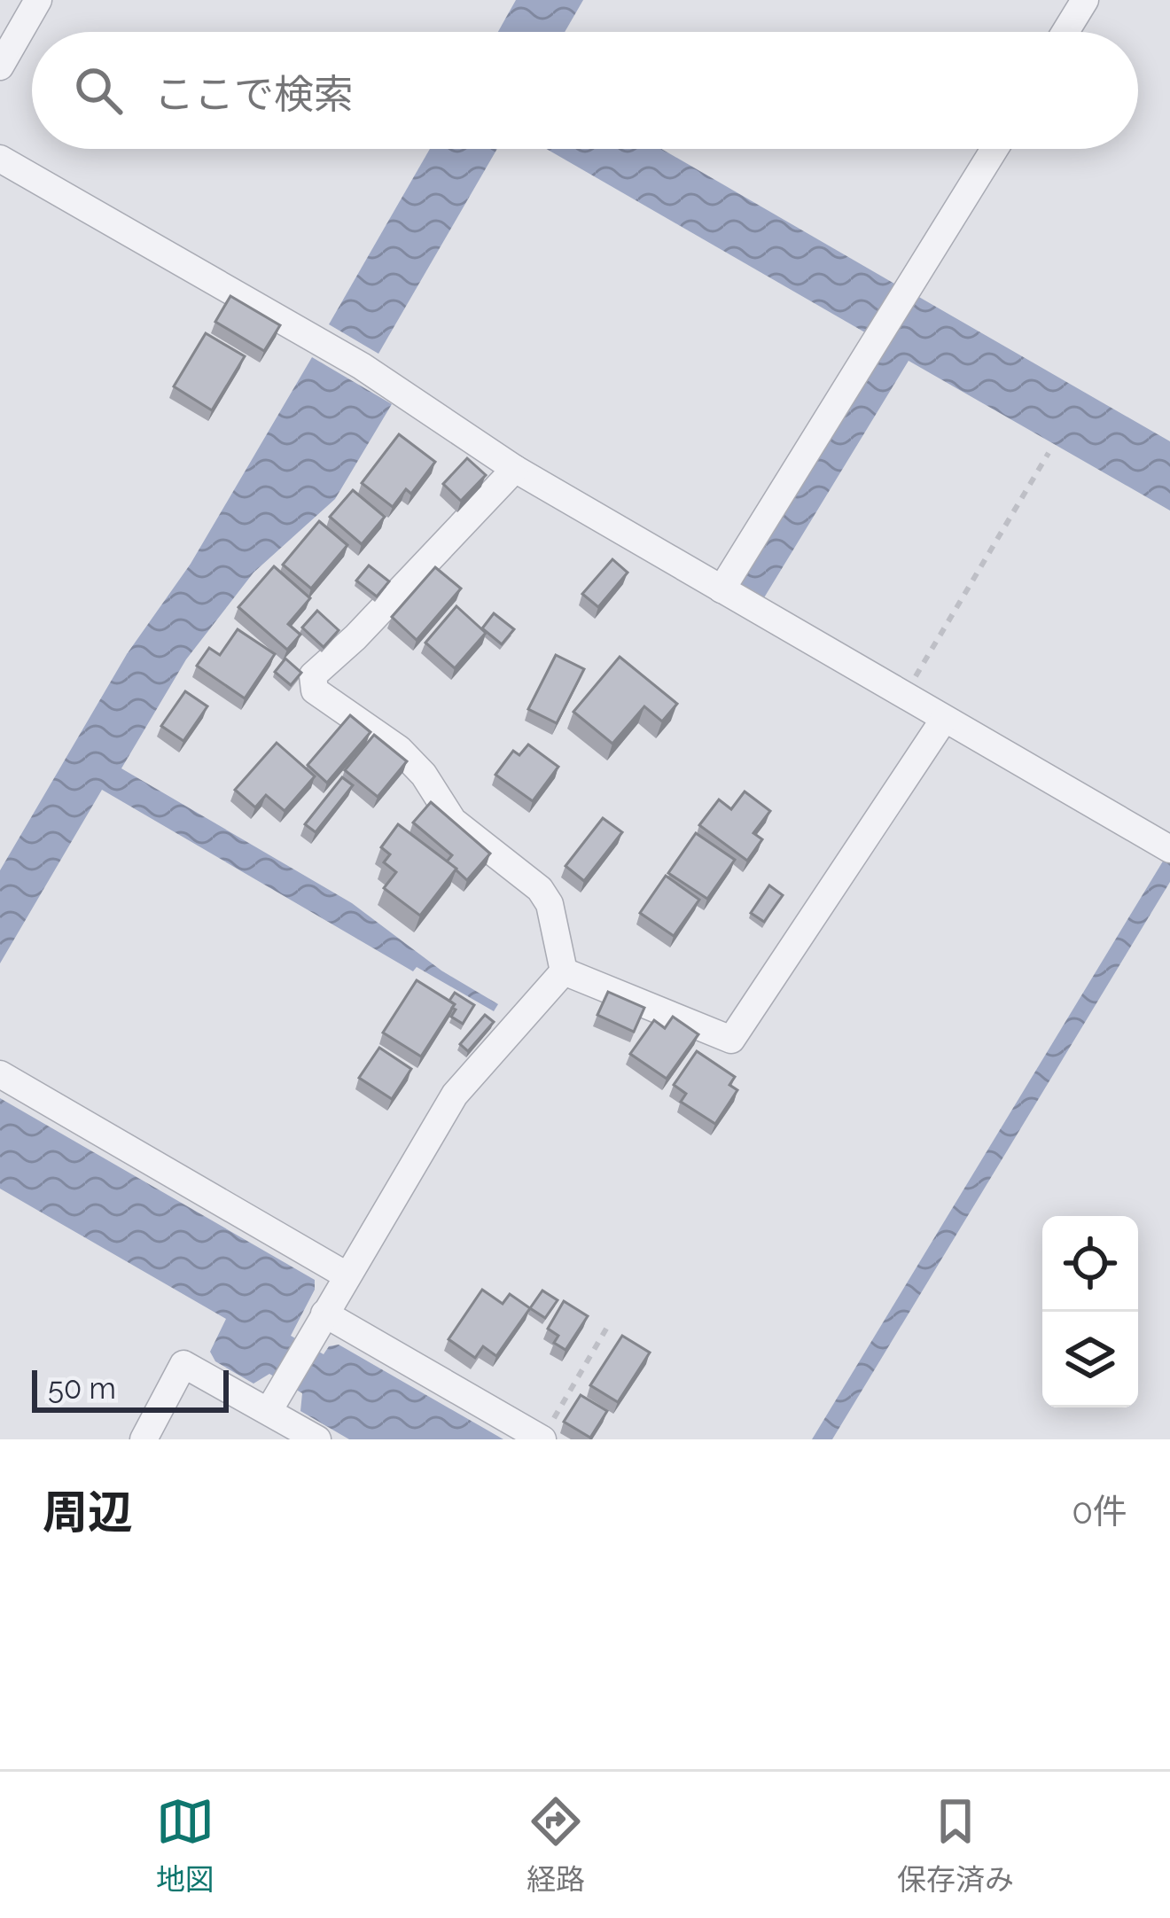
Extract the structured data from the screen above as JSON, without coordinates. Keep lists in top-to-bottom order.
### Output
{
  "scale_bar": "50 m",
  "page": {
    "search": "ここで検索",
    "scale": "50 m",
    "heading": ["周辺", "0件"],
    "nav": ["地図", "経路", "保存済み"]
  }
}
